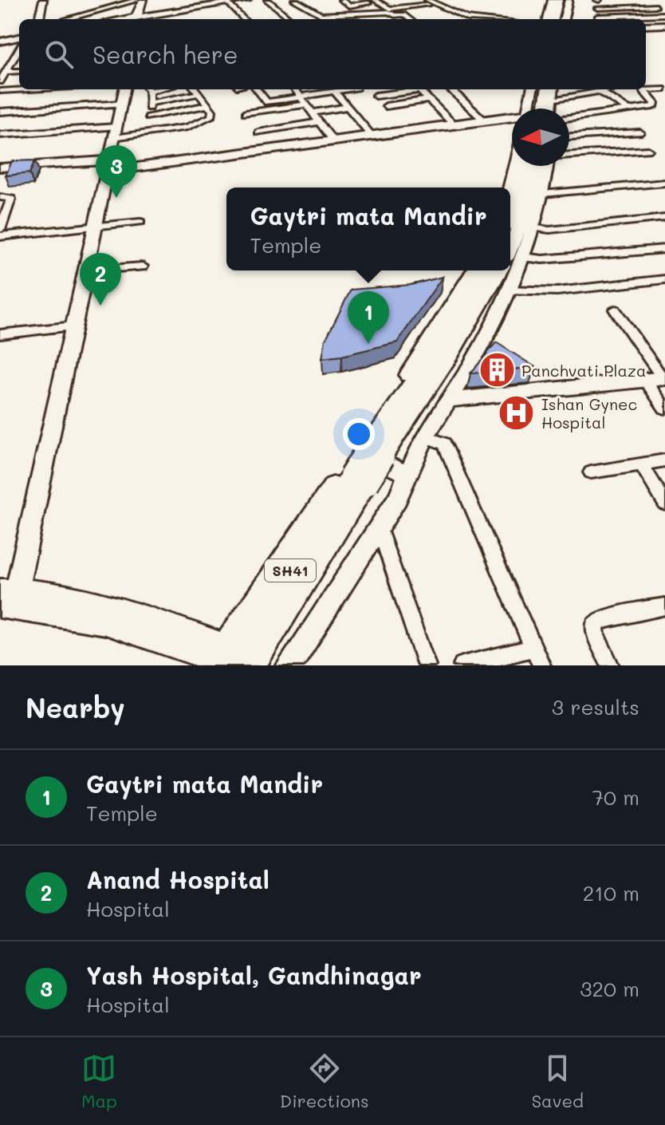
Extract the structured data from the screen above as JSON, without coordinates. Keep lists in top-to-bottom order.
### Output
{
  "streets": {
    "main road": ["SH41"]
  },
  "places": {
    "building": ["Panchvati Plaza"],
    "hospital": ["Ishan Gynec Hospital"]
  },
  "north": "left",
  "page": {
    "search": "Search here",
    "pins": ["3", "2", "1"],
    "popup": ["Gaytri mata Mandir", "Temple"],
    "heading": ["Nearby", "3 results"],
    "list": [
      {
        "mark": "1",
        "name": "Gaytri mata Mandir",
        "note": "Temple",
        "value": "70 m"
      },
      {
        "mark": "2",
        "name": "Anand Hospital",
        "note": "Hospital",
        "value": "210 m"
      },
      {
        "mark": "3",
        "name": "Yash Hospital, Gandhinagar",
        "note": "Hospital",
        "value": "320 m"
      }
    ],
    "nav": ["Map", "Directions", "Saved"]
  }
}
